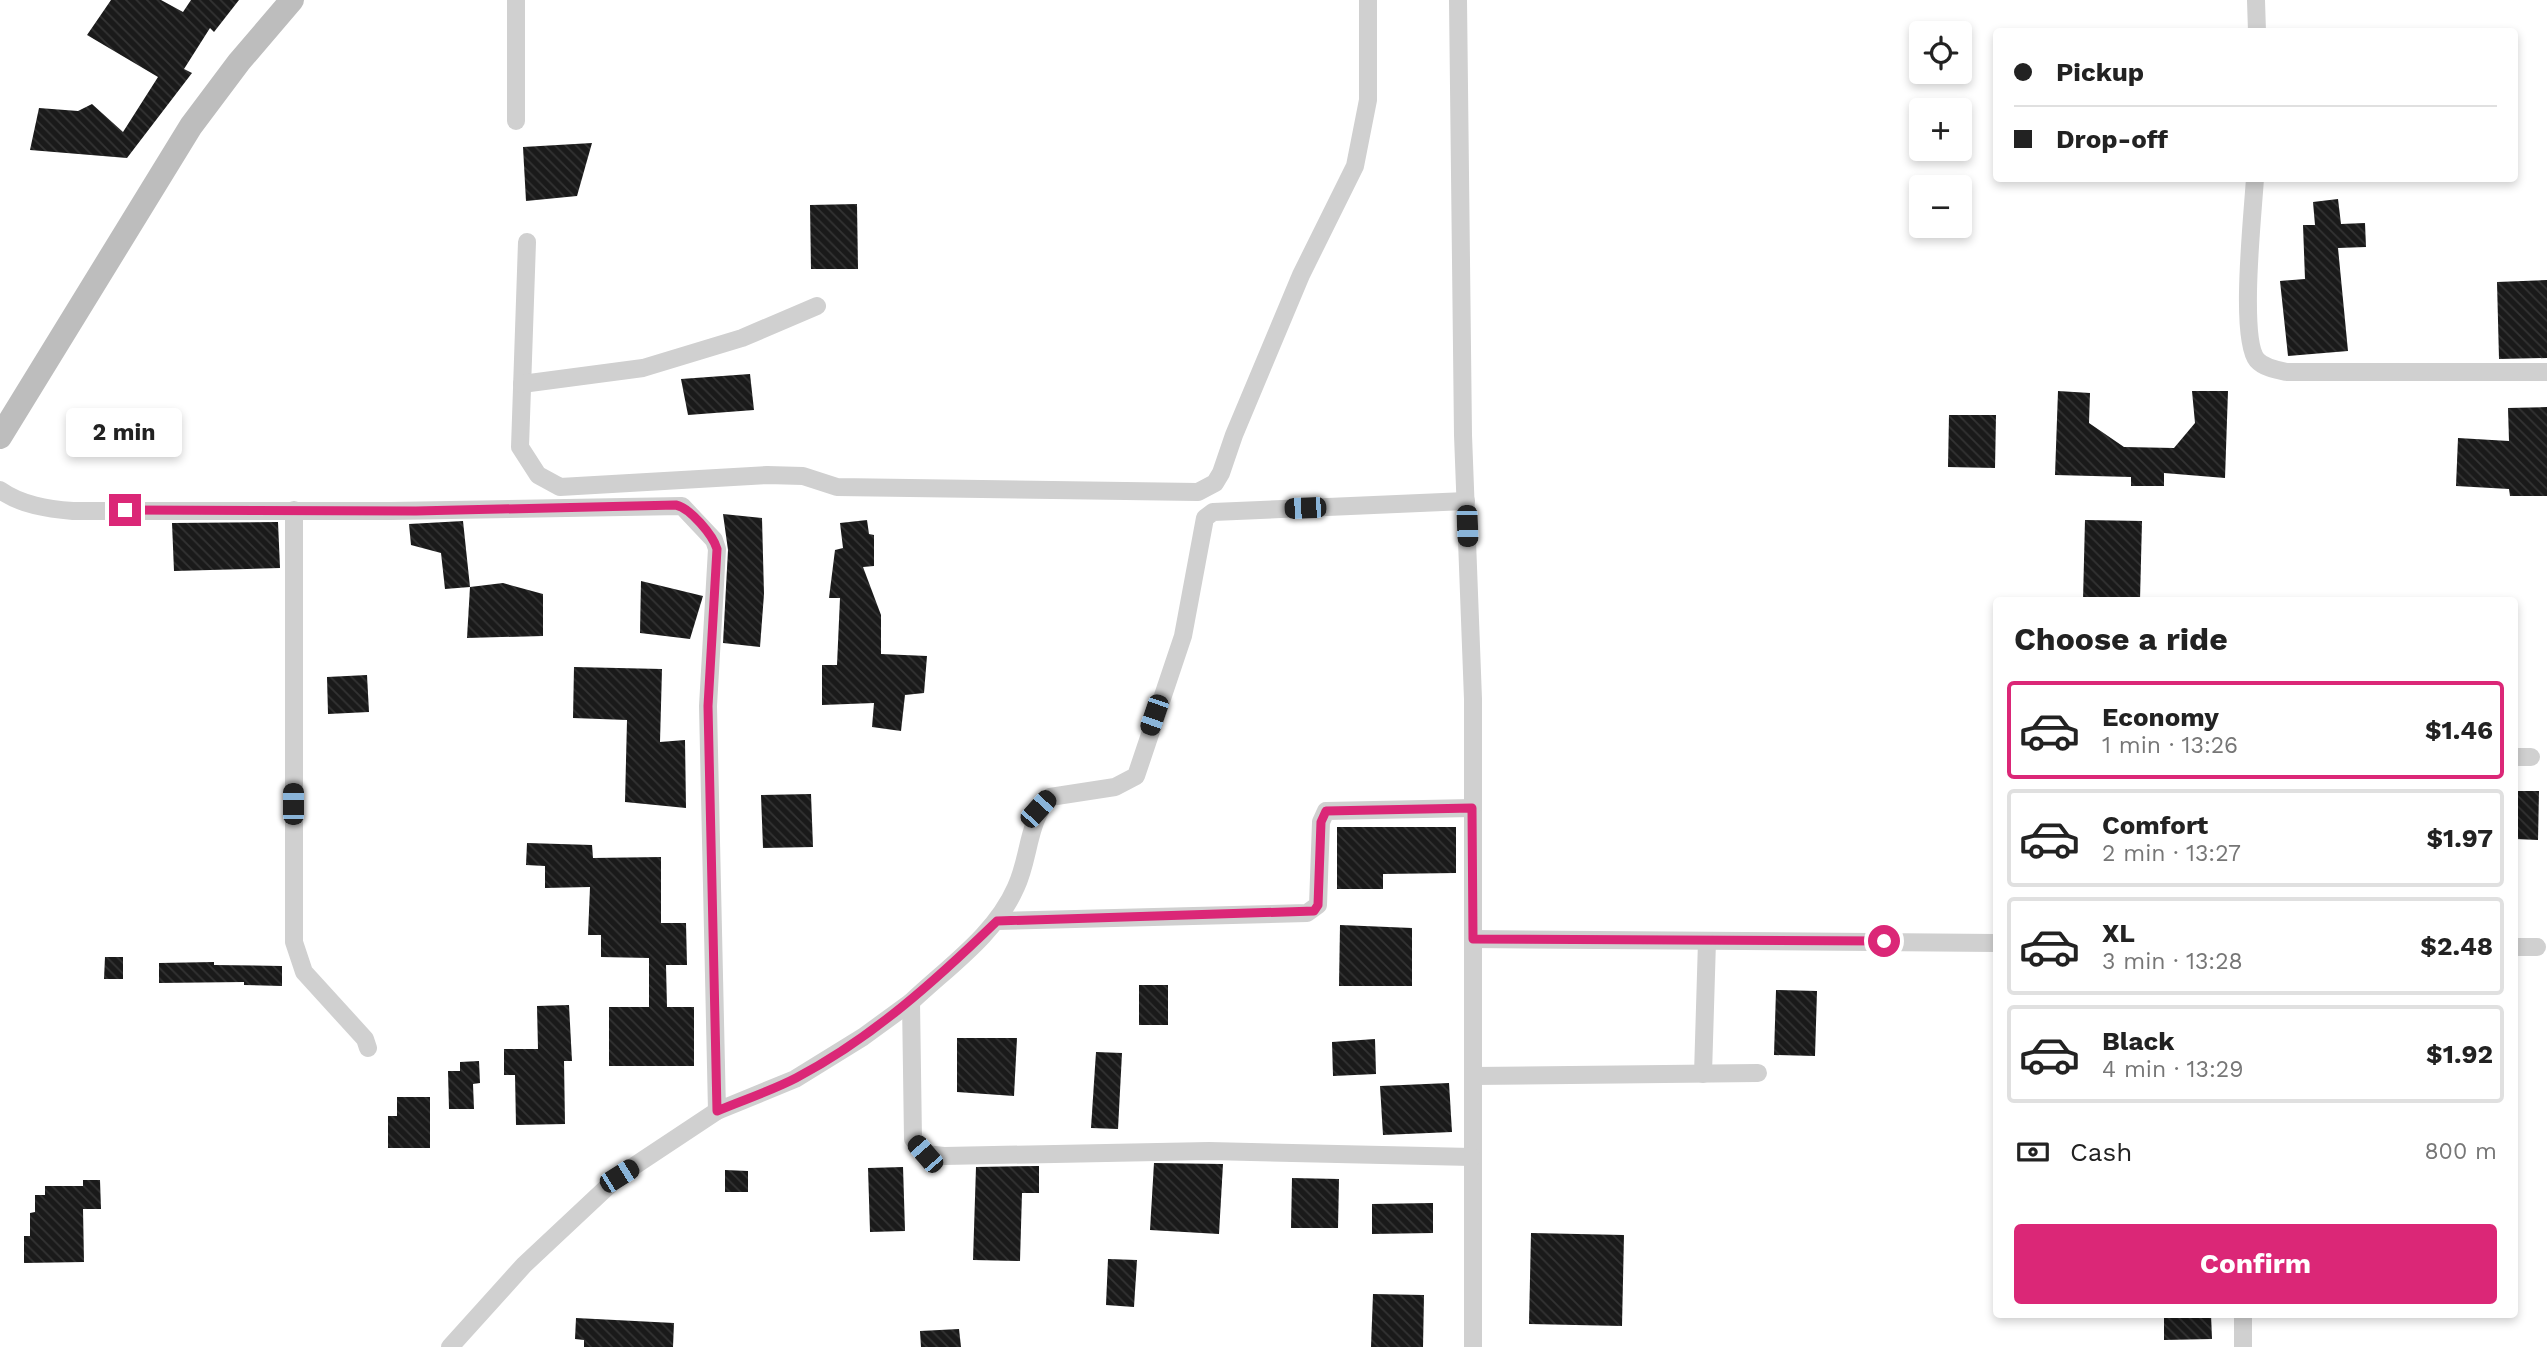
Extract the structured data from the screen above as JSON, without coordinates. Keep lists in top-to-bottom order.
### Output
{
  "page": {
    "map_buttons": ["+", "−"],
    "banner": ["Pickup", "Drop-off"],
    "bubble": "2 min",
    "heading": "Choose a ride",
    "list": [
      {
        "name": "Economy",
        "note": "1 min · 13:26",
        "value": "$1.46"
      },
      {
        "name": "Comfort",
        "note": "2 min · 13:27",
        "value": "$1.97"
      },
      {
        "name": "XL",
        "note": "3 min · 13:28",
        "value": "$2.48"
      },
      {
        "name": "Black",
        "note": "4 min · 13:29",
        "value": "$1.92"
      }
    ],
    "pay": ["Cash", "800 m"],
    "buttons": "Confirm"
  }
}
